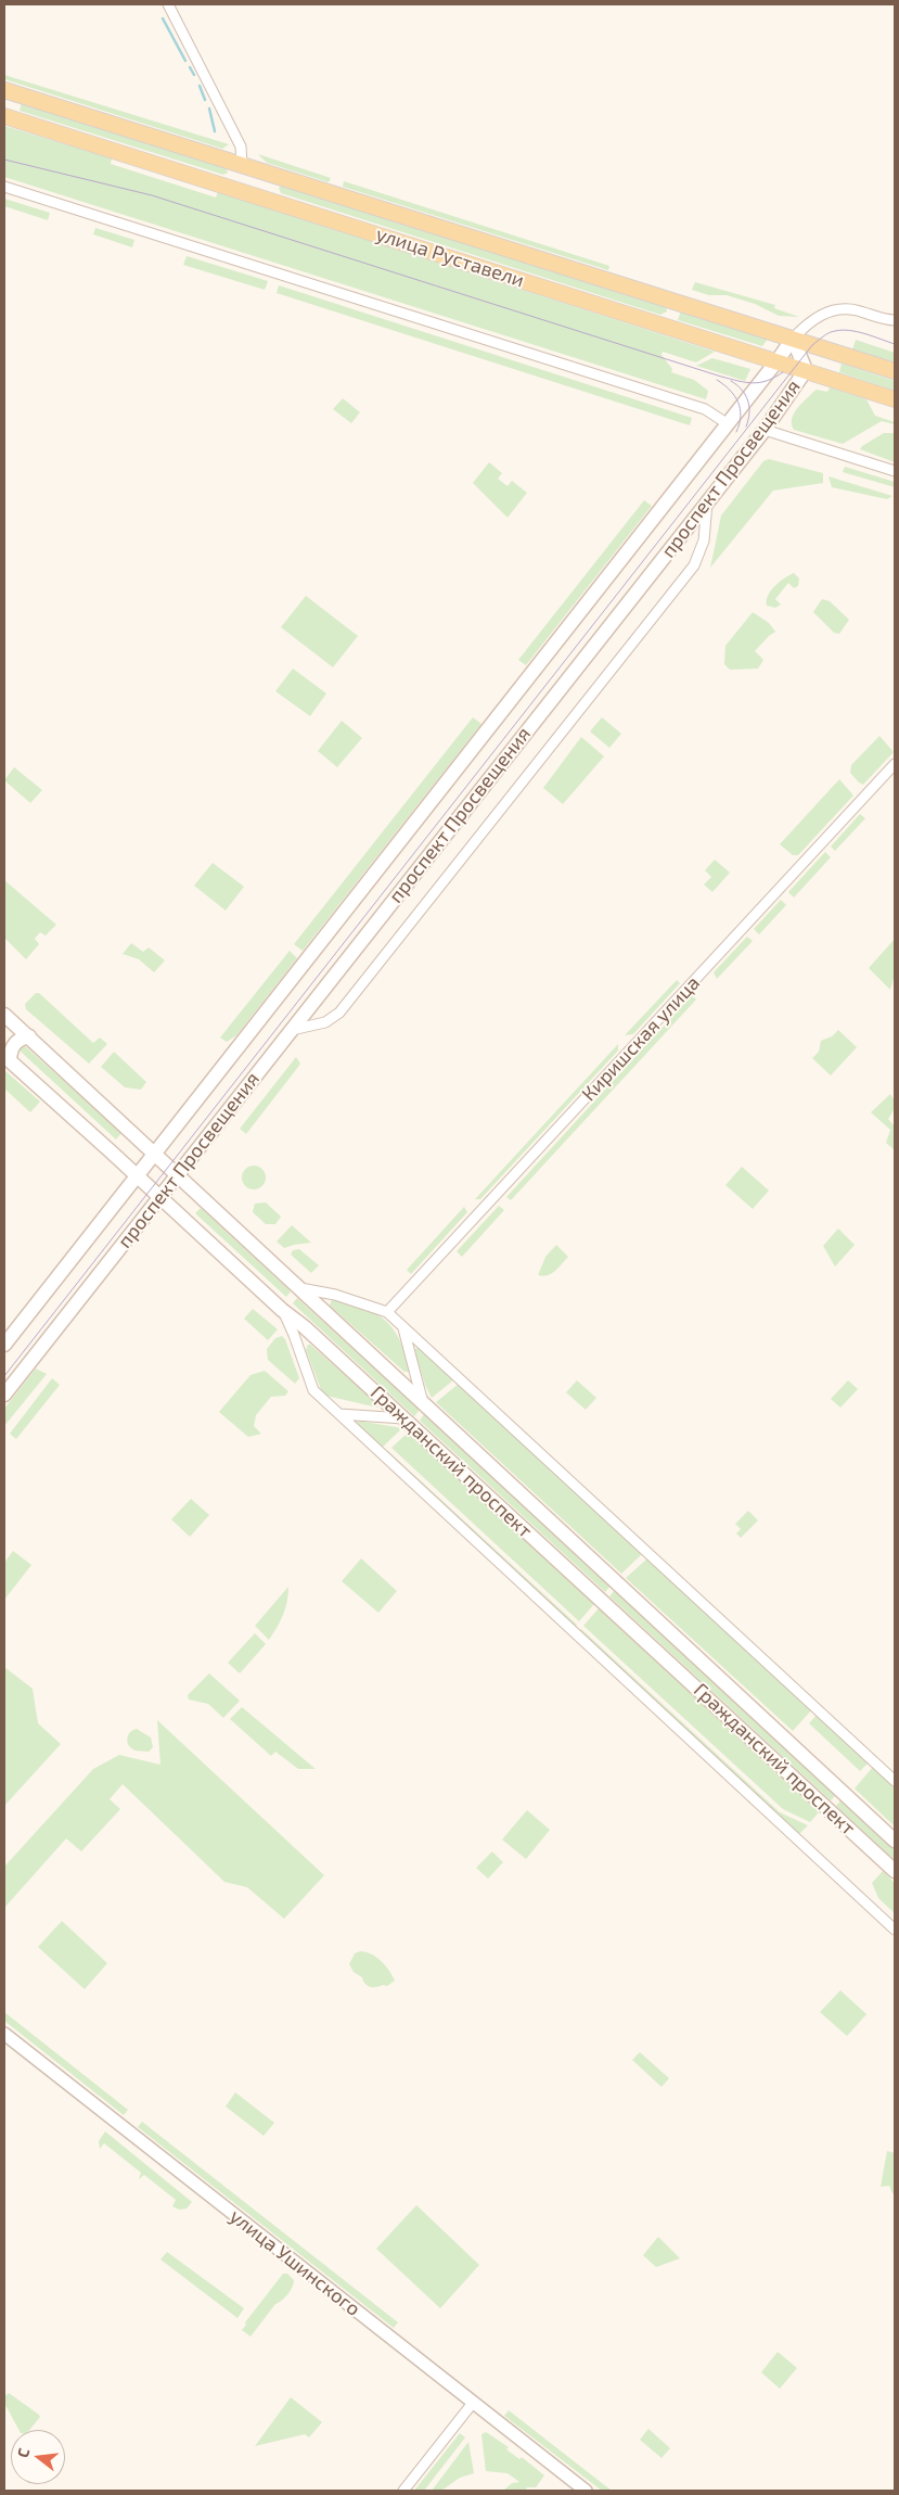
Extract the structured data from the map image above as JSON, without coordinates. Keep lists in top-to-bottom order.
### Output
{
  "streets": {
    "main road": ["улица Руставели", "проспект Просвещения", "Гражданский проспект"],
    "street": ["Киришская улица", "улица Ушинского"]
  },
  "crossings": [
    ["улица Руставели", "проспект Просвещения"],
    ["проспект Просвещения", "Гражданский проспект"]
  ],
  "north": "left"
}
